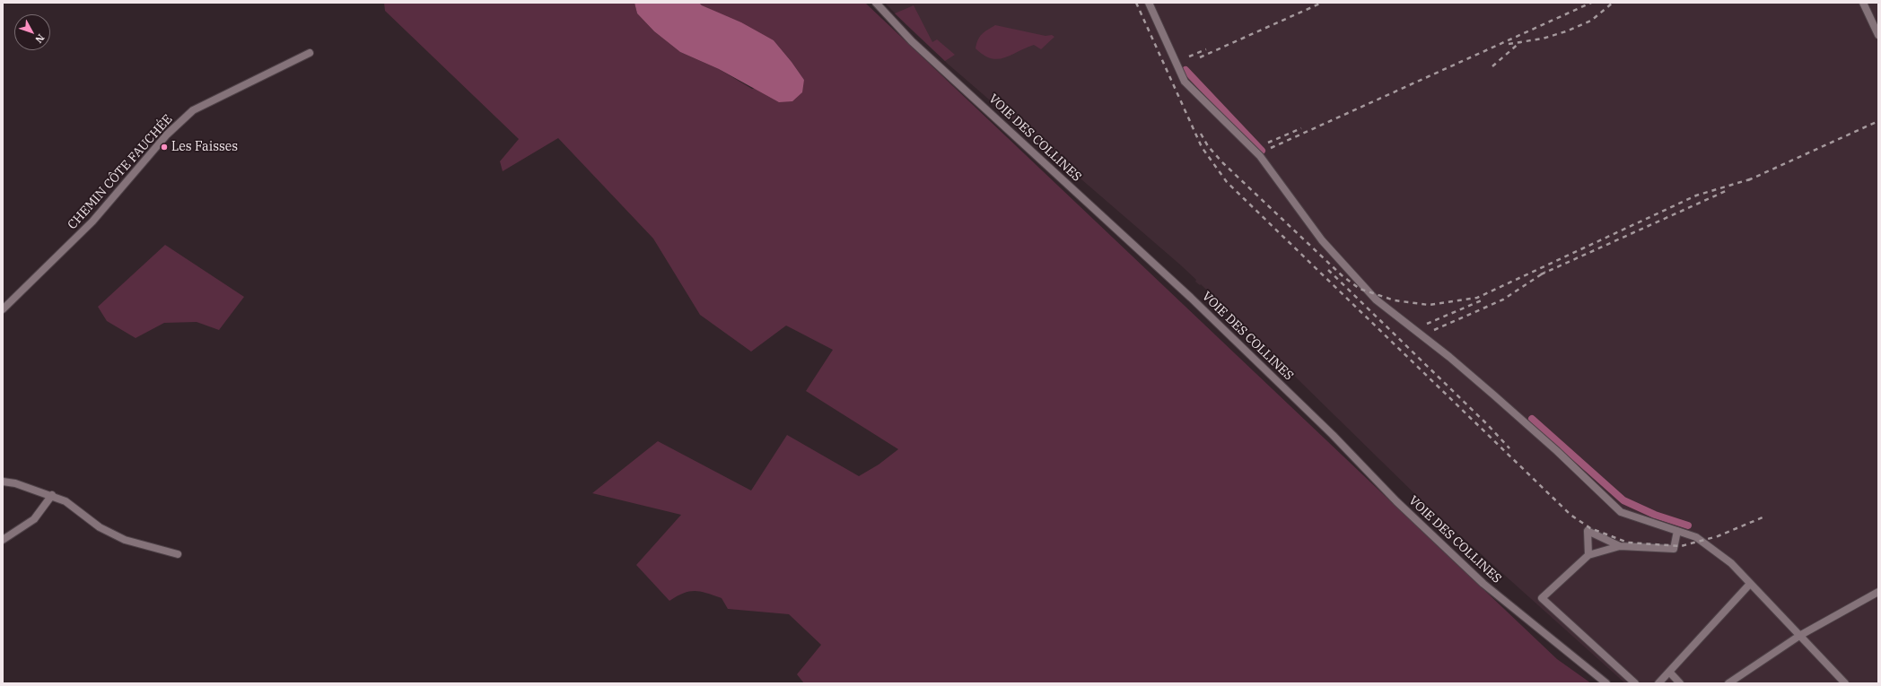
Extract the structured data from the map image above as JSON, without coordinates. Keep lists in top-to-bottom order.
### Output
{
  "streets": {
    "street": ["VOIE DES COLLINES", "CHEMIN CÔTE FAUCHÉE"]
  },
  "places": ["Les Faisses"],
  "north": "bottom right"
}
